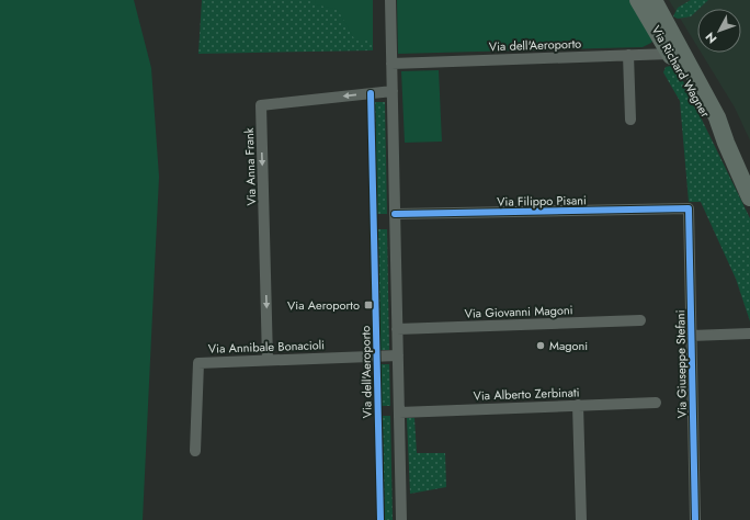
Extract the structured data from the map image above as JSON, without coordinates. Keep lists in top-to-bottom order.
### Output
{
  "streets": {
    "main road": ["Via Richard Wagner"],
    "street": [
      "Via dell'Aeroporto",
      "Via Anna Frank",
      "Via Filippo Pisani",
      "Via Giovanni Magoni",
      "Via Annibale Bonacioli",
      "Via Giuseppe Stefani",
      "Via Alberto Zerbinati"
    ]
  },
  "crossings": [
    ["Via dell'Aeroporto", "Via Richard Wagner"],
    ["Via Anna Frank", "Via Annibale Bonacioli"],
    ["Via Filippo Pisani", "Via Giuseppe Stefani"]
  ],
  "places": {
    "transit": ["Via Aeroporto"],
    "other": ["Magoni"]
  },
  "north": "bottom left"
}
